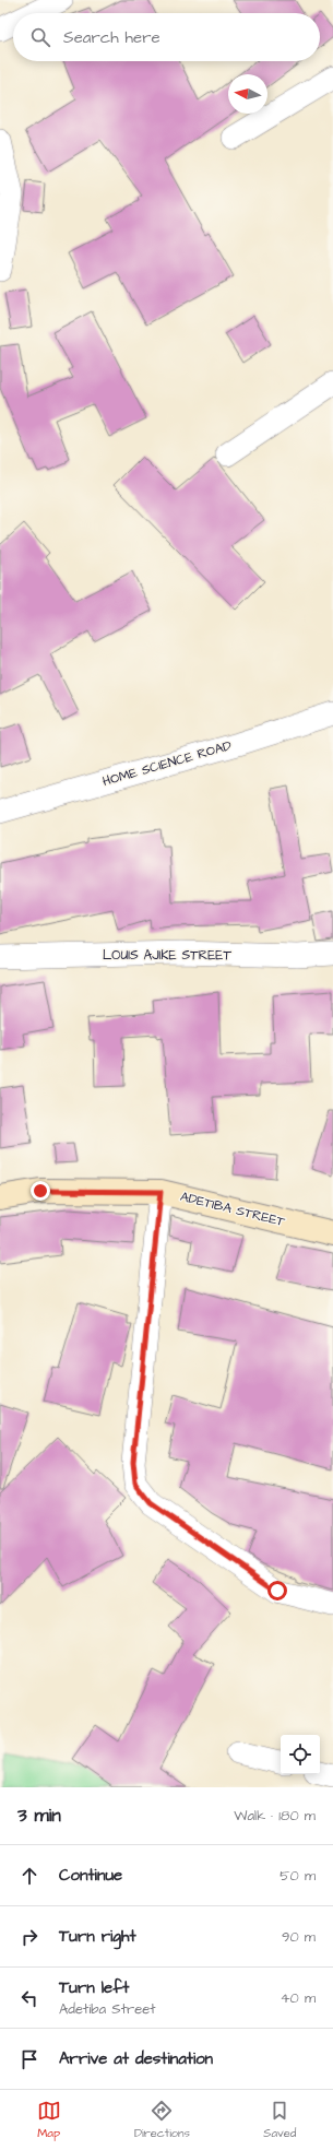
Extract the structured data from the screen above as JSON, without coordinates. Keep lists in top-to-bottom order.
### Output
{
  "streets": {
    "street": ["HOME SCIENCE ROAD", "LOUIS AJIKE STREET", "ADETIBA STREET"]
  },
  "north": "left",
  "page": {
    "search": "Search here",
    "heading": ["3 min", "Walk · 180 m"],
    "list": [
      ["Continue", "50 m"],
      ["Turn right", "90 m"],
      ["Turn left", "Adetiba Street", "40 m"],
      "Arrive at destination"
    ],
    "nav": ["Map", "Directions", "Saved"]
  }
}
